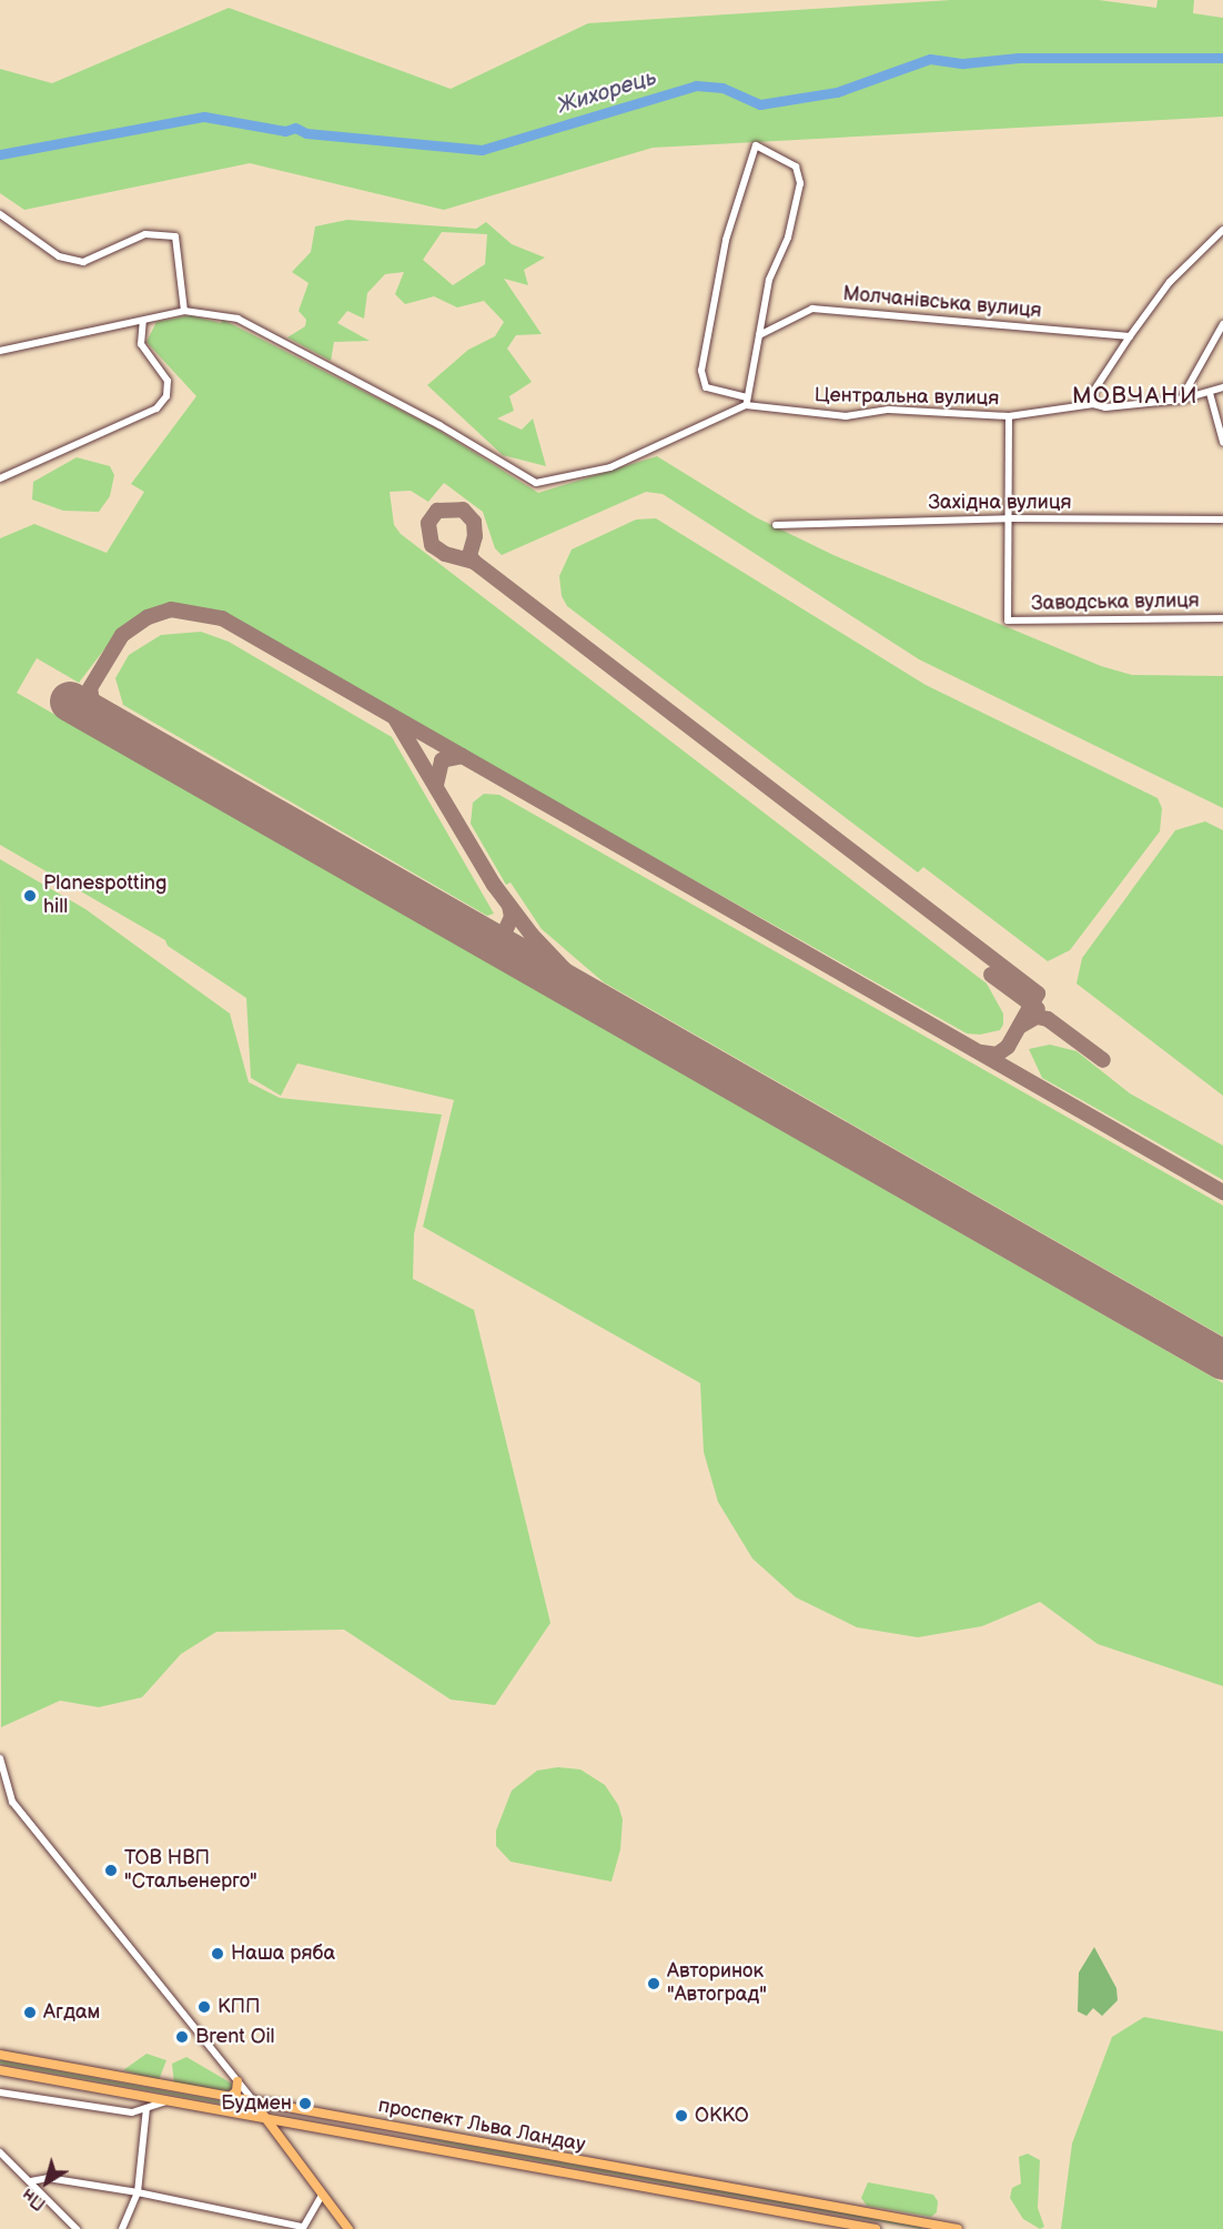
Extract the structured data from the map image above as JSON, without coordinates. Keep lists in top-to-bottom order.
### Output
{
  "streets": {
    "main road": ["проспект Льва Ландау"],
    "street": [
      "Молчанівська вулиця",
      "Центральна вулиця",
      "Західна вулиця",
      "Заводська вулиця"
    ]
  },
  "crossings": [
    ["Західна вулиця", "Заводська вулиця"]
  ],
  "districts": ["МОВЧАНИ"],
  "water": ["Жихорець"],
  "places": [
    "Planespotting hill",
    "ТОВ НВП \"Стальенерго\"",
    "Наша ряба",
    "Авторинок \"Автоград\"",
    "КПП",
    "Агдам",
    "Brent Oil",
    "Будмен",
    "ОККО"
  ],
  "north": "bottom left"
}
